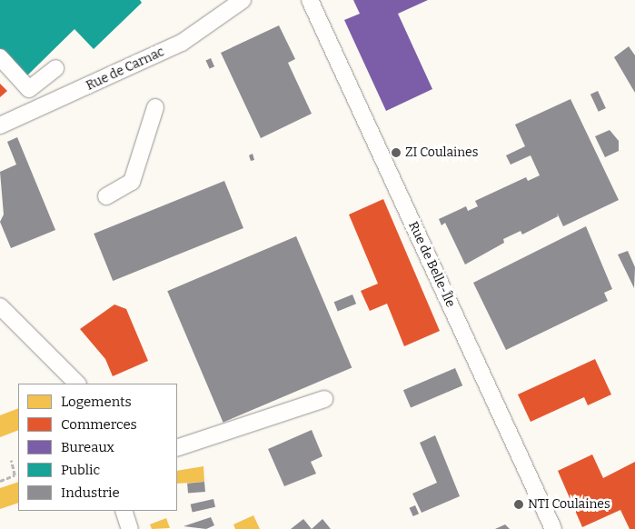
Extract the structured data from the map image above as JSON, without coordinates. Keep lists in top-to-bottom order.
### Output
{
  "streets": {
    "street": ["Rue de Carnac", "Rue de Belle-Île"]
  },
  "places": ["ZI Coulaines", "NTI Coulaines"],
  "legend": [
    "Logements",
    "Commerces",
    "Bureaux",
    "Public",
    "Industrie"
  ]
}
